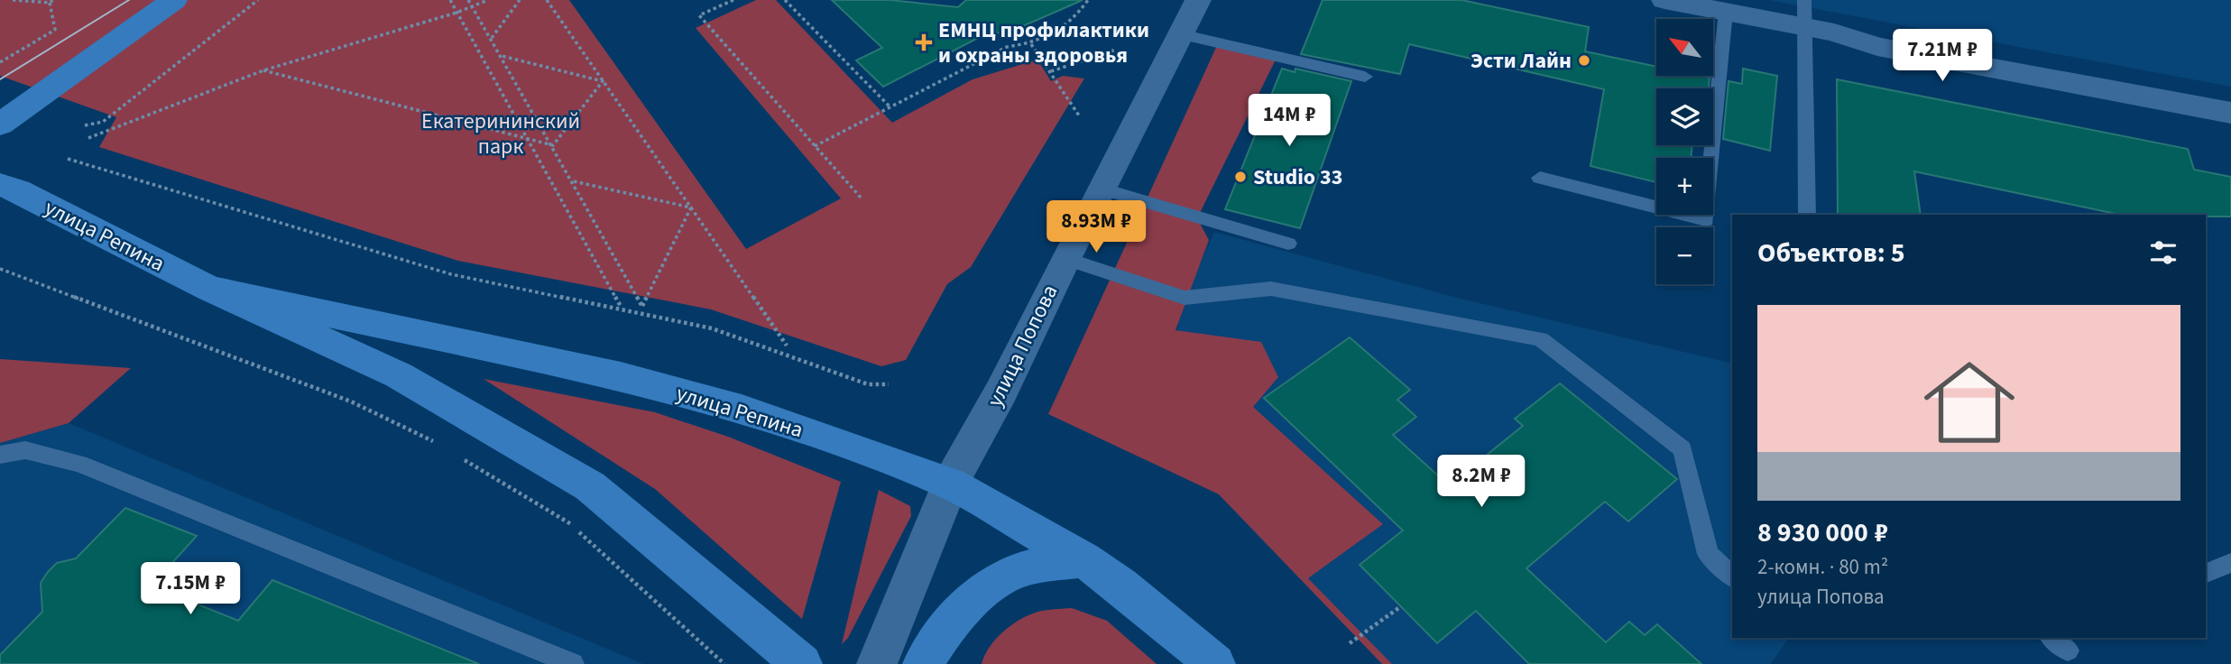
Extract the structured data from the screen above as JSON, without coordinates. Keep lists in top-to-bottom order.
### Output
{
  "streets": {
    "main road": ["улица Репина"],
    "street": ["улица Попова"]
  },
  "crossings": [
    ["улица Репина", "улица Попова"]
  ],
  "parks": ["Екатерининский парк"],
  "places": {
    "health": ["ЕМНЦ профилактики и охраны здоровья"],
    "other": ["Эсти Лайн", "Studio 33"]
  },
  "north": "top left",
  "page": {
    "map_buttons": ["+", "−"],
    "price": [
      "7.21M ₽",
      "14M ₽",
      "8.93M ₽",
      "8.2M ₽",
      "7.15M ₽"
    ],
    "heading": "Объектов: 5",
    "list": [
      {
        "name": "8 930 000 ₽",
        "note": "2-комн. · 80 m² · улица Попова"
      }
    ]
  }
}
